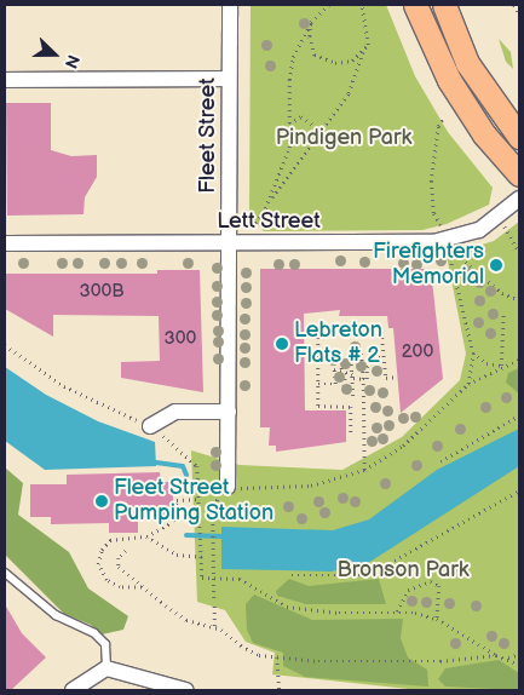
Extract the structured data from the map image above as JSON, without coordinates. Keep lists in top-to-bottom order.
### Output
{
  "streets": {
    "street": ["Fleet Street", "Lett Street"]
  },
  "crossings": [
    ["Fleet Street", "Lett Street"]
  ],
  "parks": ["Pindigen Park", "Bronson Park"],
  "places": ["Firefighters Memorial", "Lebreton Flats # 2", "Fleet Street Pumping Station"],
  "house_numbers": ["300B", "300", "200"],
  "north": "right"
}
